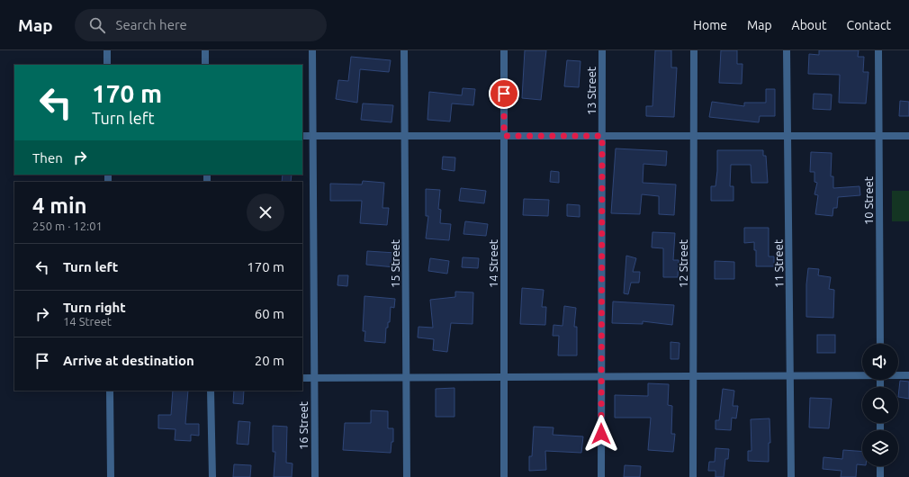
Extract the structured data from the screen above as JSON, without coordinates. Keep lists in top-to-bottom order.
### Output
{
  "streets": {
    "street": [
      "13 Street",
      "10 Street",
      "15 Street",
      "14 Street",
      "12 Street",
      "11 Street",
      "16 Street"
    ]
  },
  "page": {
    "header": "Map",
    "search": "Search here",
    "nav": [
      "Home",
      "Map",
      "About",
      "Contact"
    ],
    "turn": ["170 m", "Turn left"],
    "then": "Then",
    "heading": ["4 min", "250 m · 12:01"],
    "list": [
      {
        "name": "Turn left",
        "value": "170 m"
      },
      {
        "name": "Turn right",
        "note": "14 Street",
        "value": "60 m"
      },
      {
        "name": "Arrive at destination",
        "value": "20 m"
      }
    ]
  }
}
